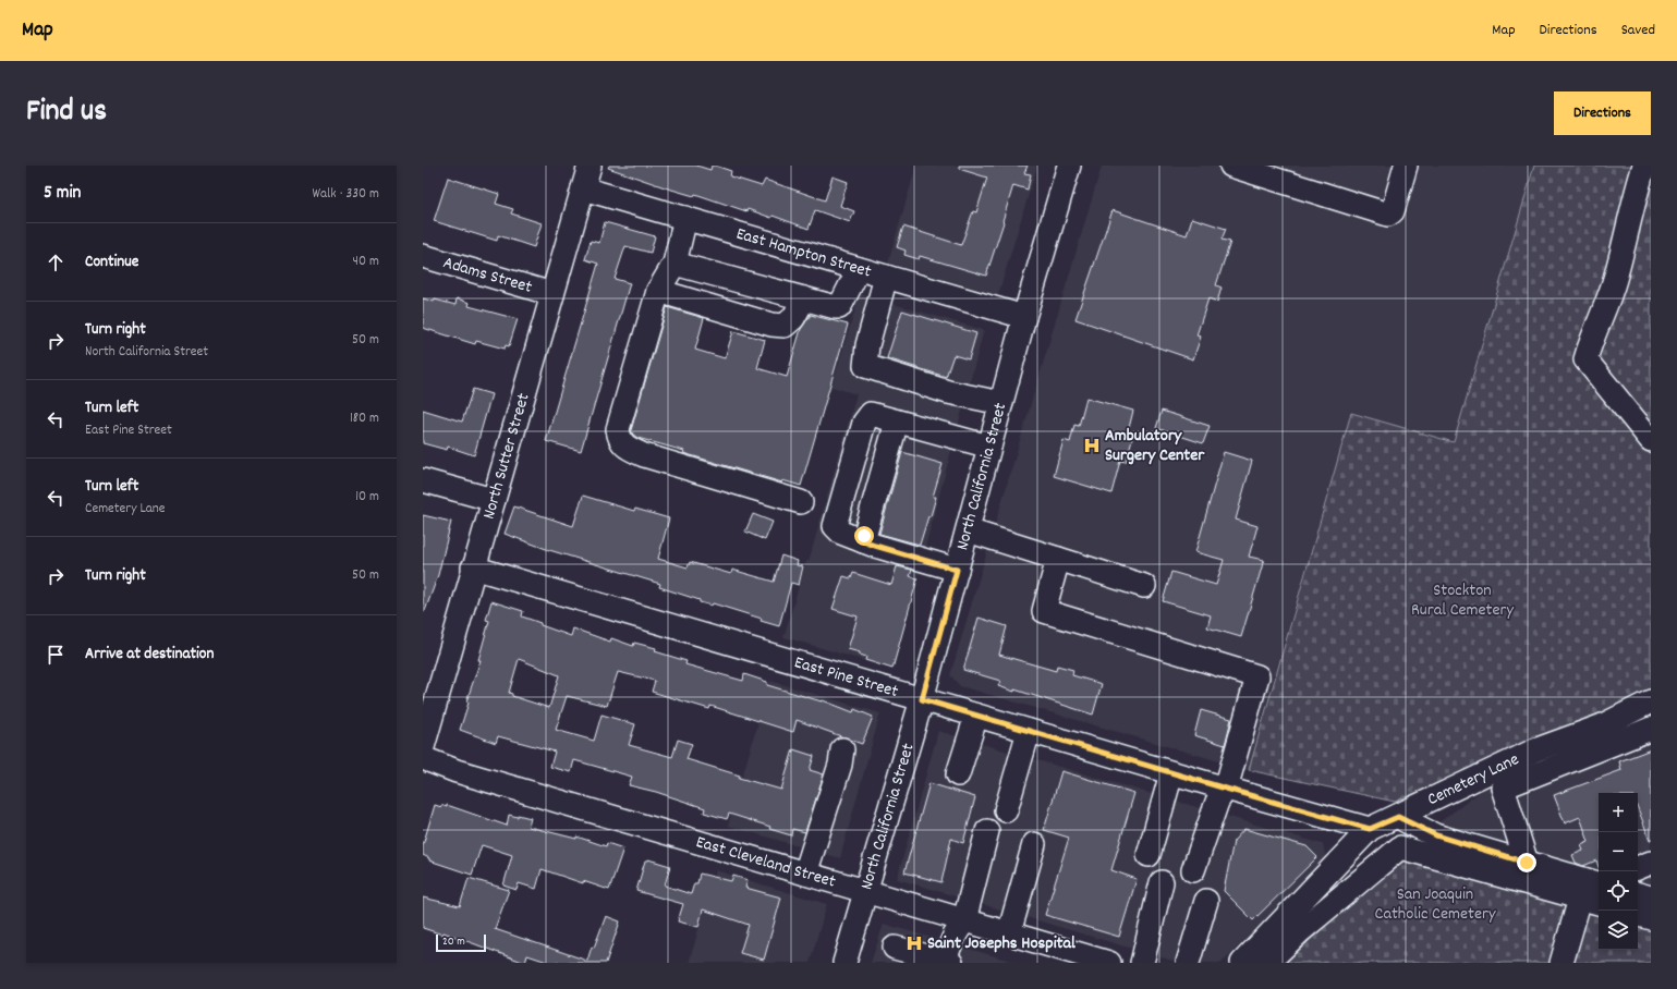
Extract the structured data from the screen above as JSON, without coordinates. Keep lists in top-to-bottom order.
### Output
{
  "streets": {
    "street": [
      "East Hampton Street",
      "Adams Street",
      "North Sutter Street",
      "North California Street",
      "East Pine Street",
      "Cemetery Lane",
      "East Cleveland Street"
    ]
  },
  "crossings": [
    ["East Hampton Street", "North Sutter Street"],
    ["East Hampton Street", "North California Street"],
    ["Adams Street", "North Sutter Street"],
    ["North Sutter Street", "East Pine Street"],
    ["North California Street", "East Pine Street"],
    ["North California Street", "East Cleveland Street"],
    ["East Pine Street", "Cemetery Lane"]
  ],
  "parks": ["Stockton Rural Cemetery", "San Joaquin Catholic Cemetery"],
  "places": {
    "hospital": ["Ambulatory Surgery Center", "Saint Josephs Hospital"]
  },
  "scale_bar": "20 m",
  "page": {
    "header": "Map",
    "nav": ["Map", "Directions", "Saved"],
    "title": "Find us",
    "buttons": "Directions",
    "heading": ["5 min", "Walk · 330 m"],
    "list": [
      ["Continue", "40 m"],
      ["Turn right", "North California Street", "50 m"],
      ["Turn left", "East Pine Street", "180 m"],
      ["Turn left", "Cemetery Lane", "10 m"],
      ["Turn right", "50 m"],
      "Arrive at destination"
    ],
    "map_buttons": ["+", "−"],
    "scale": "20 m"
  }
}
